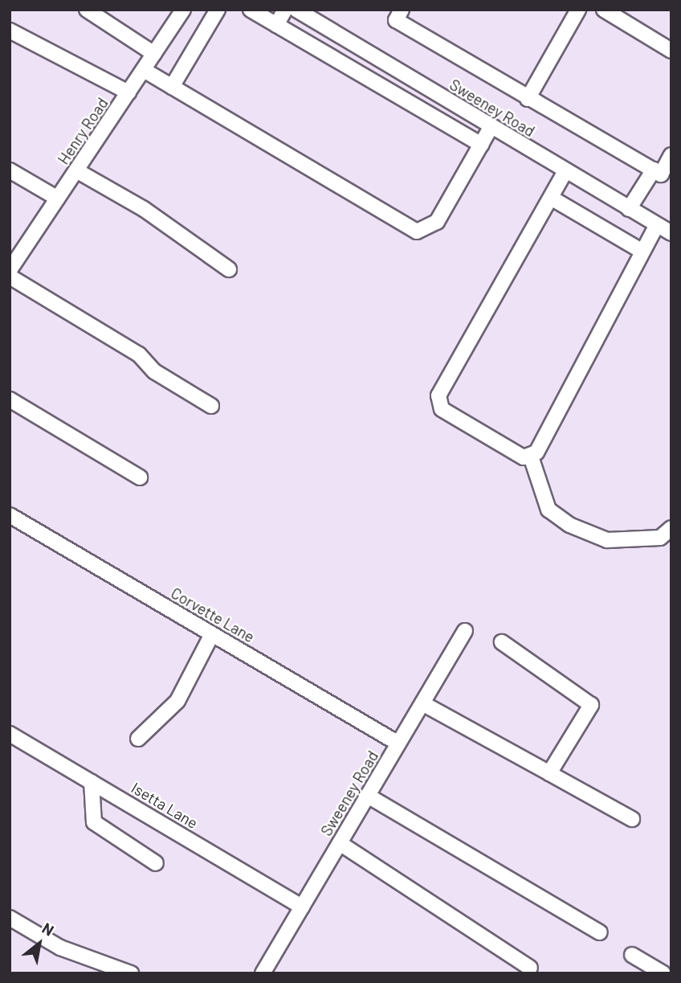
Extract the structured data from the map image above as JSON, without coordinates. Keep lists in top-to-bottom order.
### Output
{
  "streets": {
    "street": [
      "Sweeney Road",
      "Henry Road",
      "Corvette Lane",
      "Isetta Lane"
    ]
  },
  "crossings": [
    ["Sweeney Road", "Corvette Lane"],
    ["Sweeney Road", "Isetta Lane"]
  ],
  "north": "top right"
}
